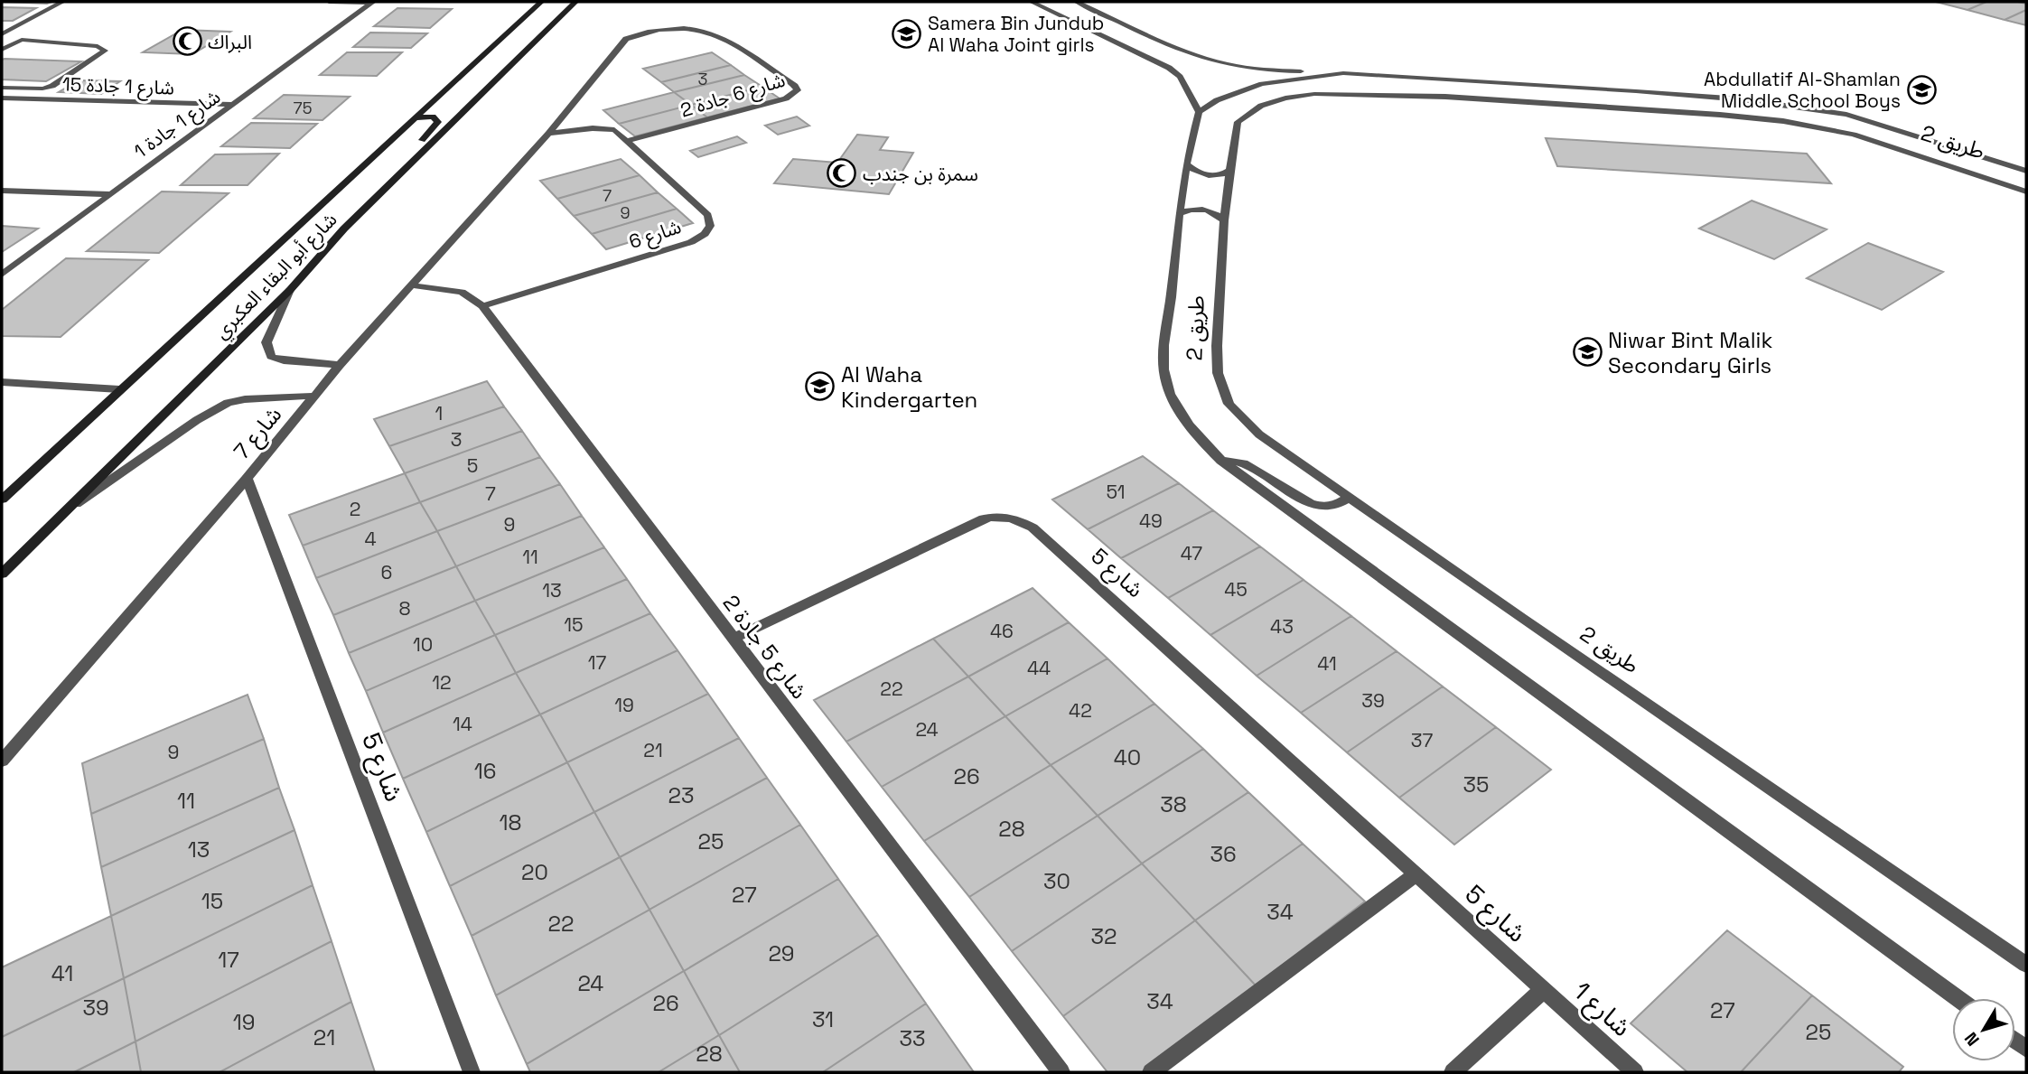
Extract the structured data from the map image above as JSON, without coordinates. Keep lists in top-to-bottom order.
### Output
{
  "streets": {
    "main road": ["شارع أبو البقاء العكبري"],
    "street": [
      "شارع 1 جادة 15",
      "شارع 6 جادة 2",
      "شارع 1 جادة 1",
      "طريق 2",
      "شارع 6",
      "شارع 7",
      "شارع 5",
      "شارع 5 جادة 2",
      "شارع 1"
    ]
  },
  "crossings": [
    ["شارع 1 جادة 15", "شارع 1 جادة 1"],
    ["شارع 6 جادة 2", "شارع 6"],
    ["شارع 6 جادة 2", "شارع 7"],
    ["شارع 6", "شارع 7"],
    ["شارع 6", "شارع 5 جادة 2"],
    ["شارع 7", "شارع 5"],
    ["شارع 7", "شارع 5 جادة 2"],
    ["شارع 5", "شارع 5 جادة 2"],
    ["شارع 5", "شارع 1"]
  ],
  "places": {
    "school or university": [
      "Samera Bin Jundub Al Waha Joint girls",
      "Abdullatif Al-Shamlan Middle School Boys",
      "Niwar Bint Malik Secondary Girls",
      "Al Waha Kindergarten"
    ],
    "mosque": ["البراك", "سمرة بن جندب"]
  },
  "house_numbers": [
    "3",
    "75",
    "7",
    "9",
    "1",
    "3",
    "5",
    "51",
    "7",
    "2",
    "49",
    "9",
    "4",
    "47",
    "11",
    "6",
    "45",
    "13",
    "8",
    "15",
    "43",
    "46",
    "10",
    "17",
    "41",
    "44",
    "12",
    "22",
    "39",
    "19",
    "42",
    "14",
    "24",
    "37",
    "21",
    "9",
    "40",
    "16",
    "26",
    "35",
    "23",
    "11",
    "38",
    "18",
    "28",
    "25",
    "13",
    "36",
    "20",
    "30",
    "27",
    "15",
    "34",
    "22",
    "32",
    "29",
    "17",
    "41",
    "24",
    "34",
    "26",
    "39",
    "27",
    "31",
    "19",
    "25",
    "21",
    "33",
    "28"
  ],
  "north": "bottom left"
}
